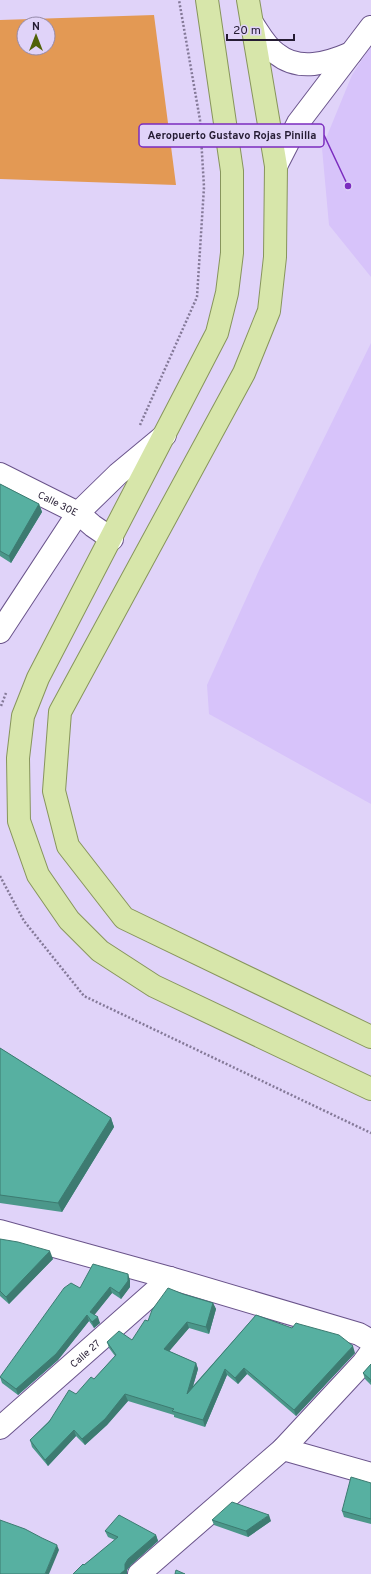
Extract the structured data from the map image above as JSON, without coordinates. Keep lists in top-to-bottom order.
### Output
{
  "streets": {
    "street": ["Calle 30E", "Calle 27"]
  },
  "places": ["Aeropuerto Gustavo Rojas Pinilla"],
  "scale_bar": "20 m",
  "north": "top"
}
